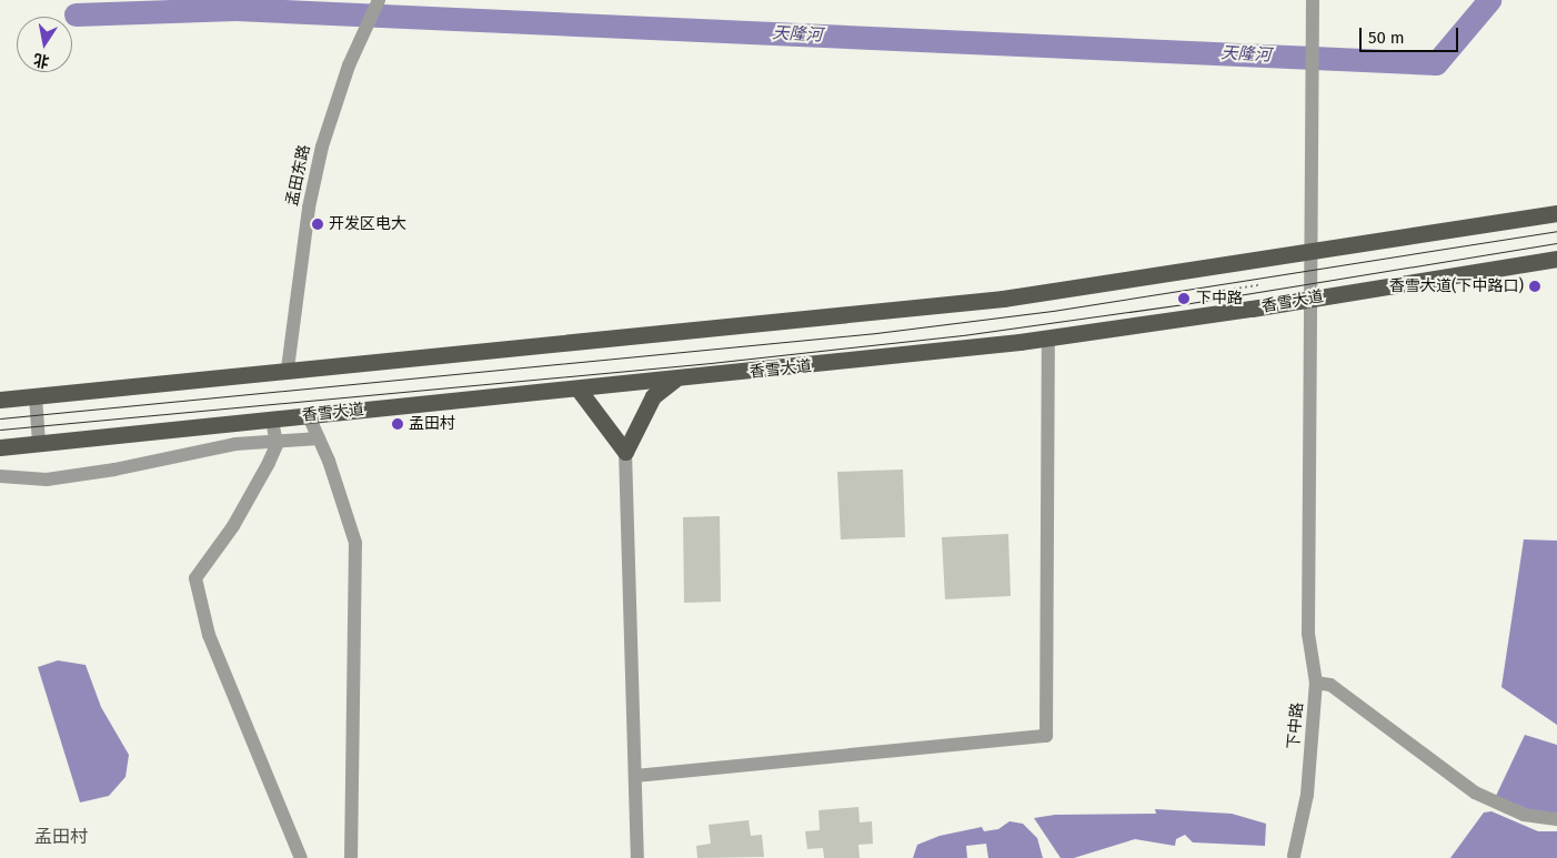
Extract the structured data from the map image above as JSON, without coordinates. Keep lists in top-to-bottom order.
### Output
{
  "streets": {
    "main road": ["香雪大道"],
    "street": ["孟田东路", "下中路"]
  },
  "crossings": [
    ["香雪大道", "下中路"]
  ],
  "districts": ["孟田村"],
  "water": ["天隆河"],
  "places": [
    "开发区电大",
    "香雪大道(下中路口)",
    "下中路",
    "孟田村"
  ],
  "scale_bar": "50 m",
  "north": "bottom"
}
